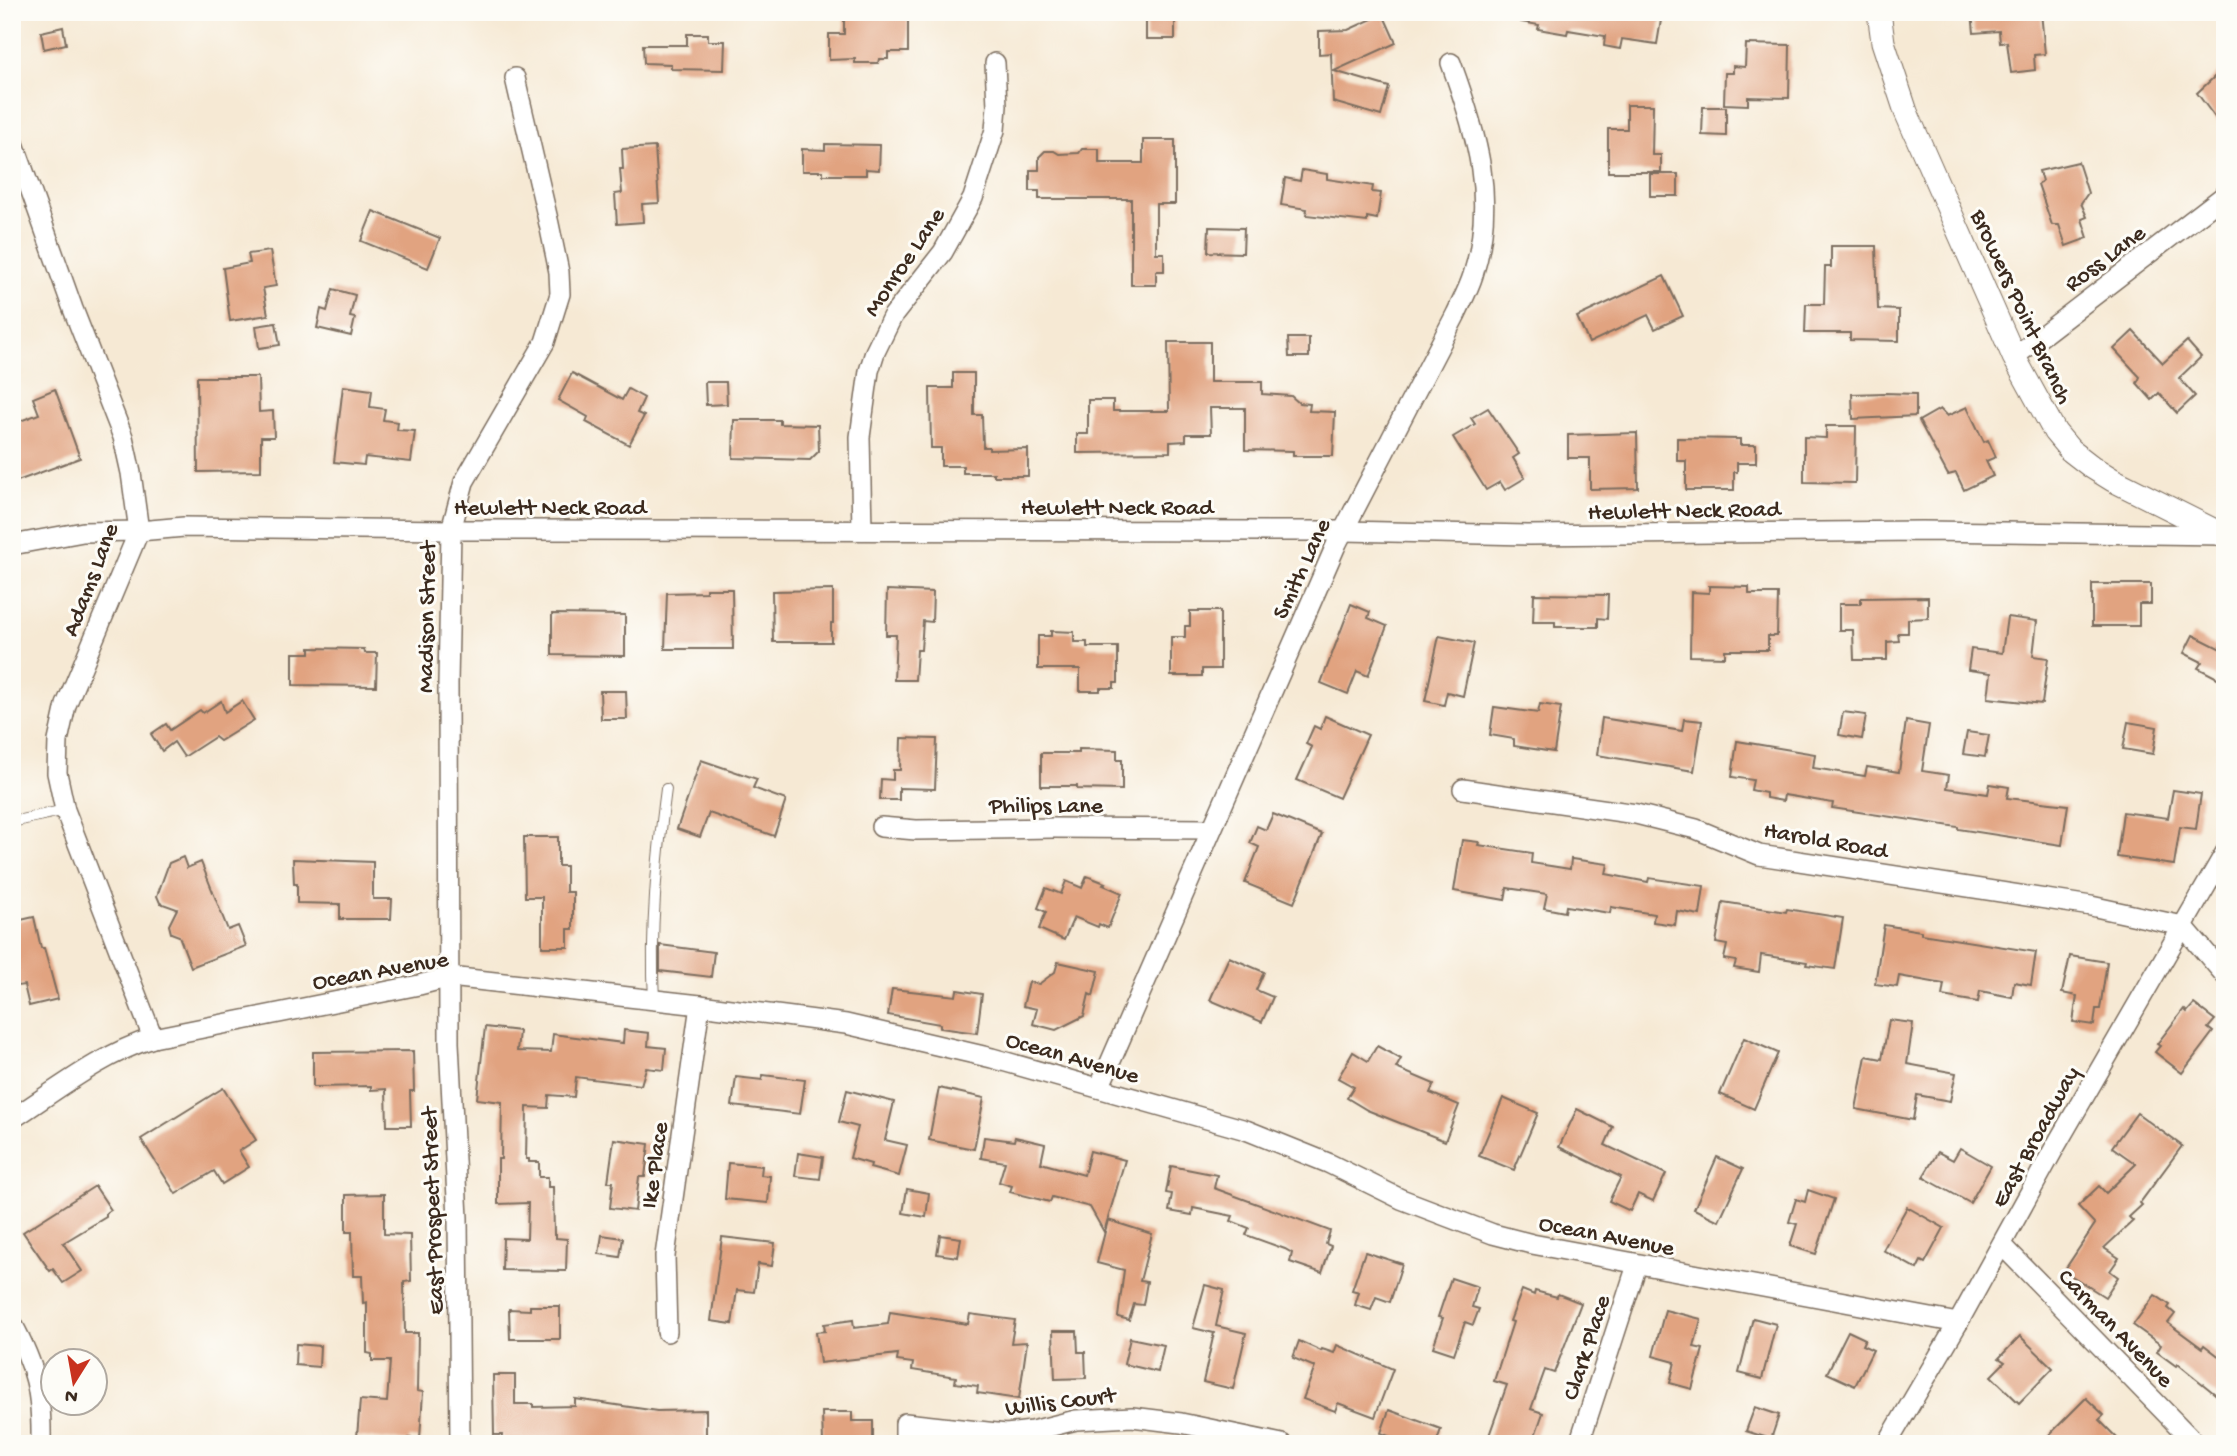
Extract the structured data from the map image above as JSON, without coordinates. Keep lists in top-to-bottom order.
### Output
{
  "streets": {
    "street": [
      "Ross Lane",
      "Monroe Lane",
      "Browers Point Branch",
      "Hewlett Neck Road",
      "Smith Lane",
      "Adams Lane",
      "Madison Street",
      "Philips Lane",
      "Harold Road",
      "Ocean Avenue",
      "East Broadway",
      "Ike Place",
      "East Prospect Street",
      "Carman Avenue",
      "Clark Place",
      "Willis Court"
    ]
  },
  "crossings": [
    ["Ross Lane", "Browers Point Branch"],
    ["Monroe Lane", "Hewlett Neck Road"],
    ["Browers Point Branch", "Hewlett Neck Road"],
    ["Hewlett Neck Road", "Smith Lane"],
    ["Hewlett Neck Road", "Adams Lane"],
    ["Hewlett Neck Road", "Madison Street"],
    ["Smith Lane", "Philips Lane"],
    ["Smith Lane", "Ocean Avenue"],
    ["Adams Lane", "Ocean Avenue"],
    ["Madison Street", "Ocean Avenue"],
    ["Madison Street", "East Prospect Street"],
    ["Harold Road", "East Broadway"],
    ["Ocean Avenue", "East Broadway"],
    ["Ocean Avenue", "Ike Place"],
    ["Ocean Avenue", "East Prospect Street"],
    ["Ocean Avenue", "Clark Place"],
    ["East Broadway", "Carman Avenue"]
  ],
  "north": "bottom"
}
